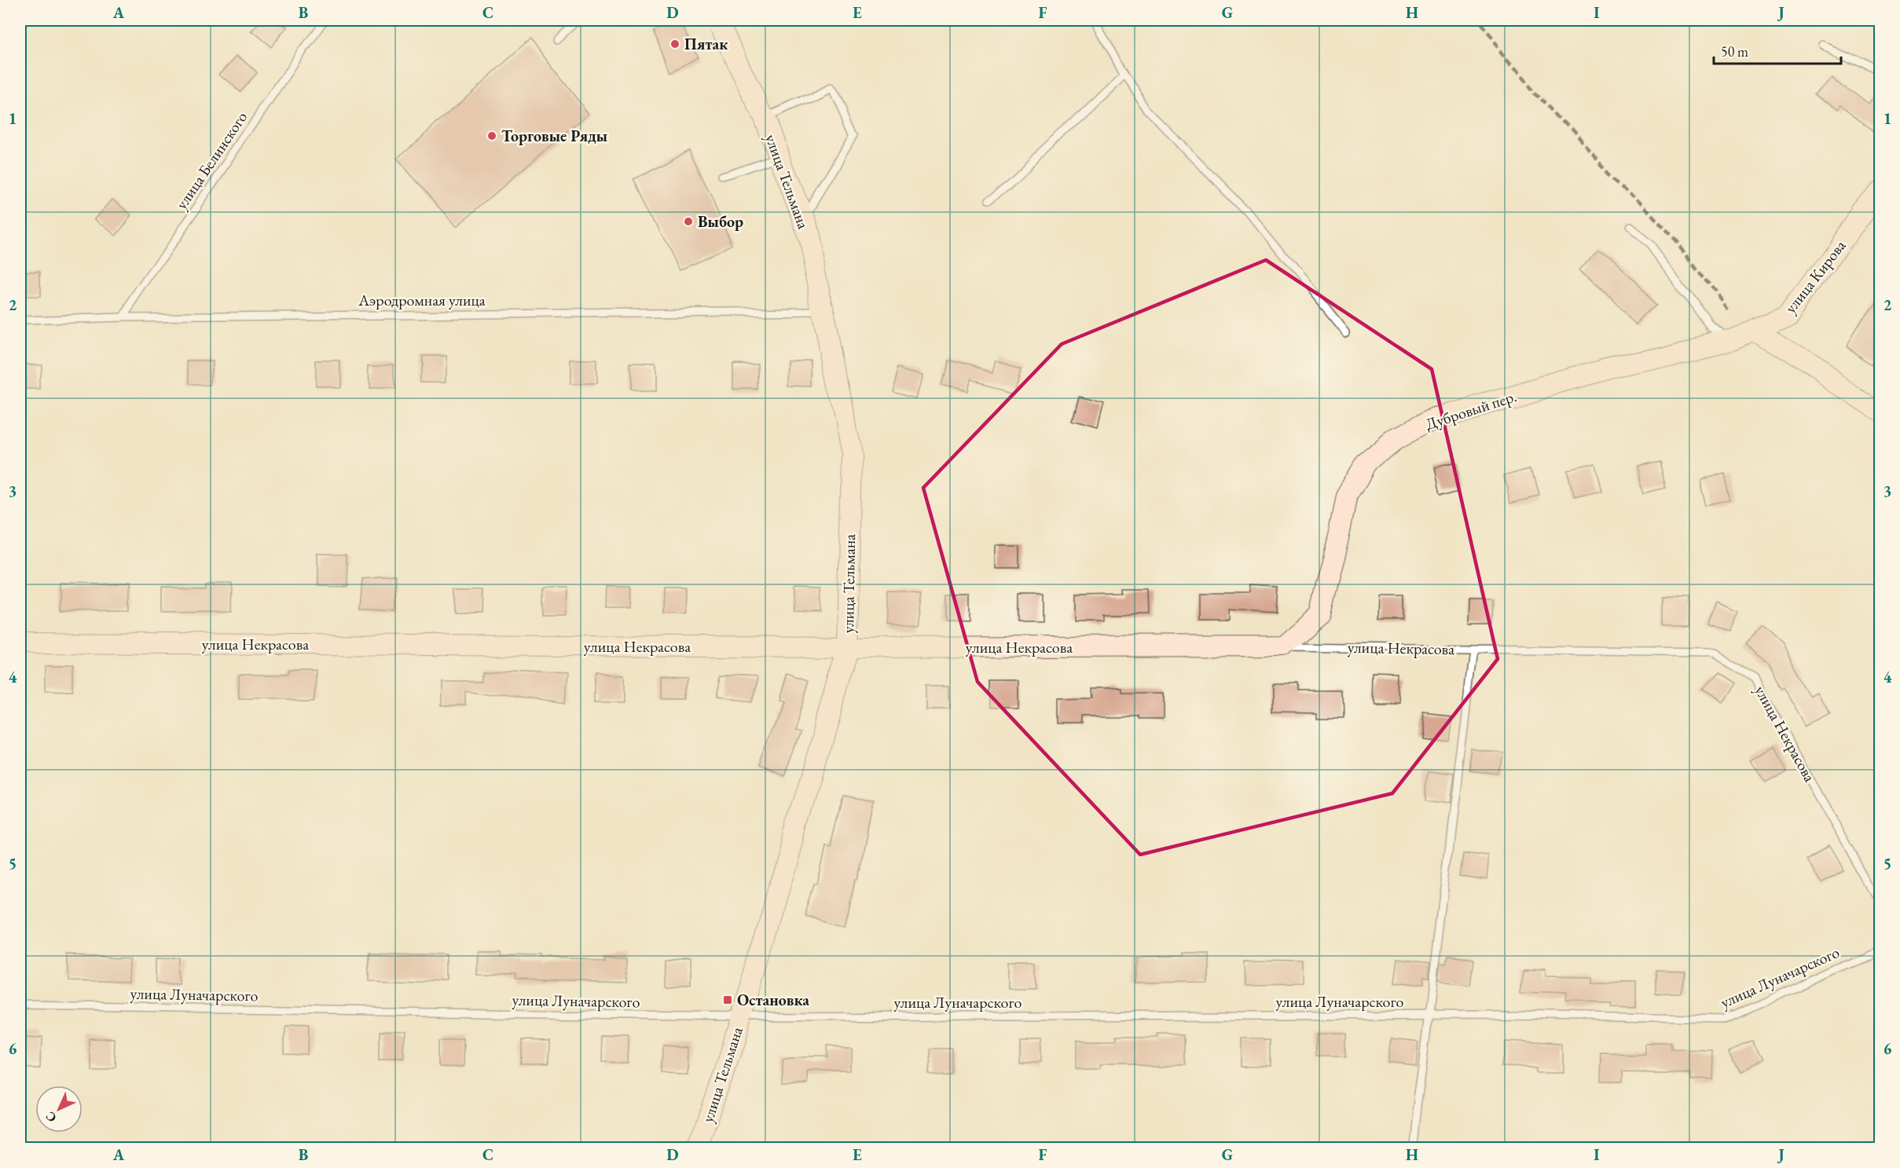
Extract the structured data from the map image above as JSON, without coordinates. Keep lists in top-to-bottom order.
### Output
{
  "streets": {
    "street": [
      "улица Тельмана",
      "улица Кирова",
      "Дубровый пер.",
      "улица Некрасова"
    ],
    "lane": ["улица Белинского", "Аэродромная улица", "улица Луначарского"]
  },
  "crossings": [
    ["улица Белинского", "Аэродромная улица"],
    ["улица Тельмана", "Аэродромная улица"],
    ["улица Тельмана", "улица Некрасова"],
    ["улица Тельмана", "улица Луначарского"],
    ["улица Кирова", "Дубровый пер."],
    ["Дубровый пер.", "улица Некрасова"]
  ],
  "places": {
    "other": ["Пятак", "Торговые Ряды", "Выбор"],
    "transit": ["Остановка"]
  },
  "scale_bar": "50 m",
  "north": "bottom left",
  "grid": {
    "columns": [
      "A",
      "B",
      "C",
      "D",
      "E",
      "F",
      "G",
      "H",
      "I",
      "J"
    ],
    "rows": [
      "1",
      "2",
      "3",
      "4",
      "5",
      "6"
    ]
  }
}
